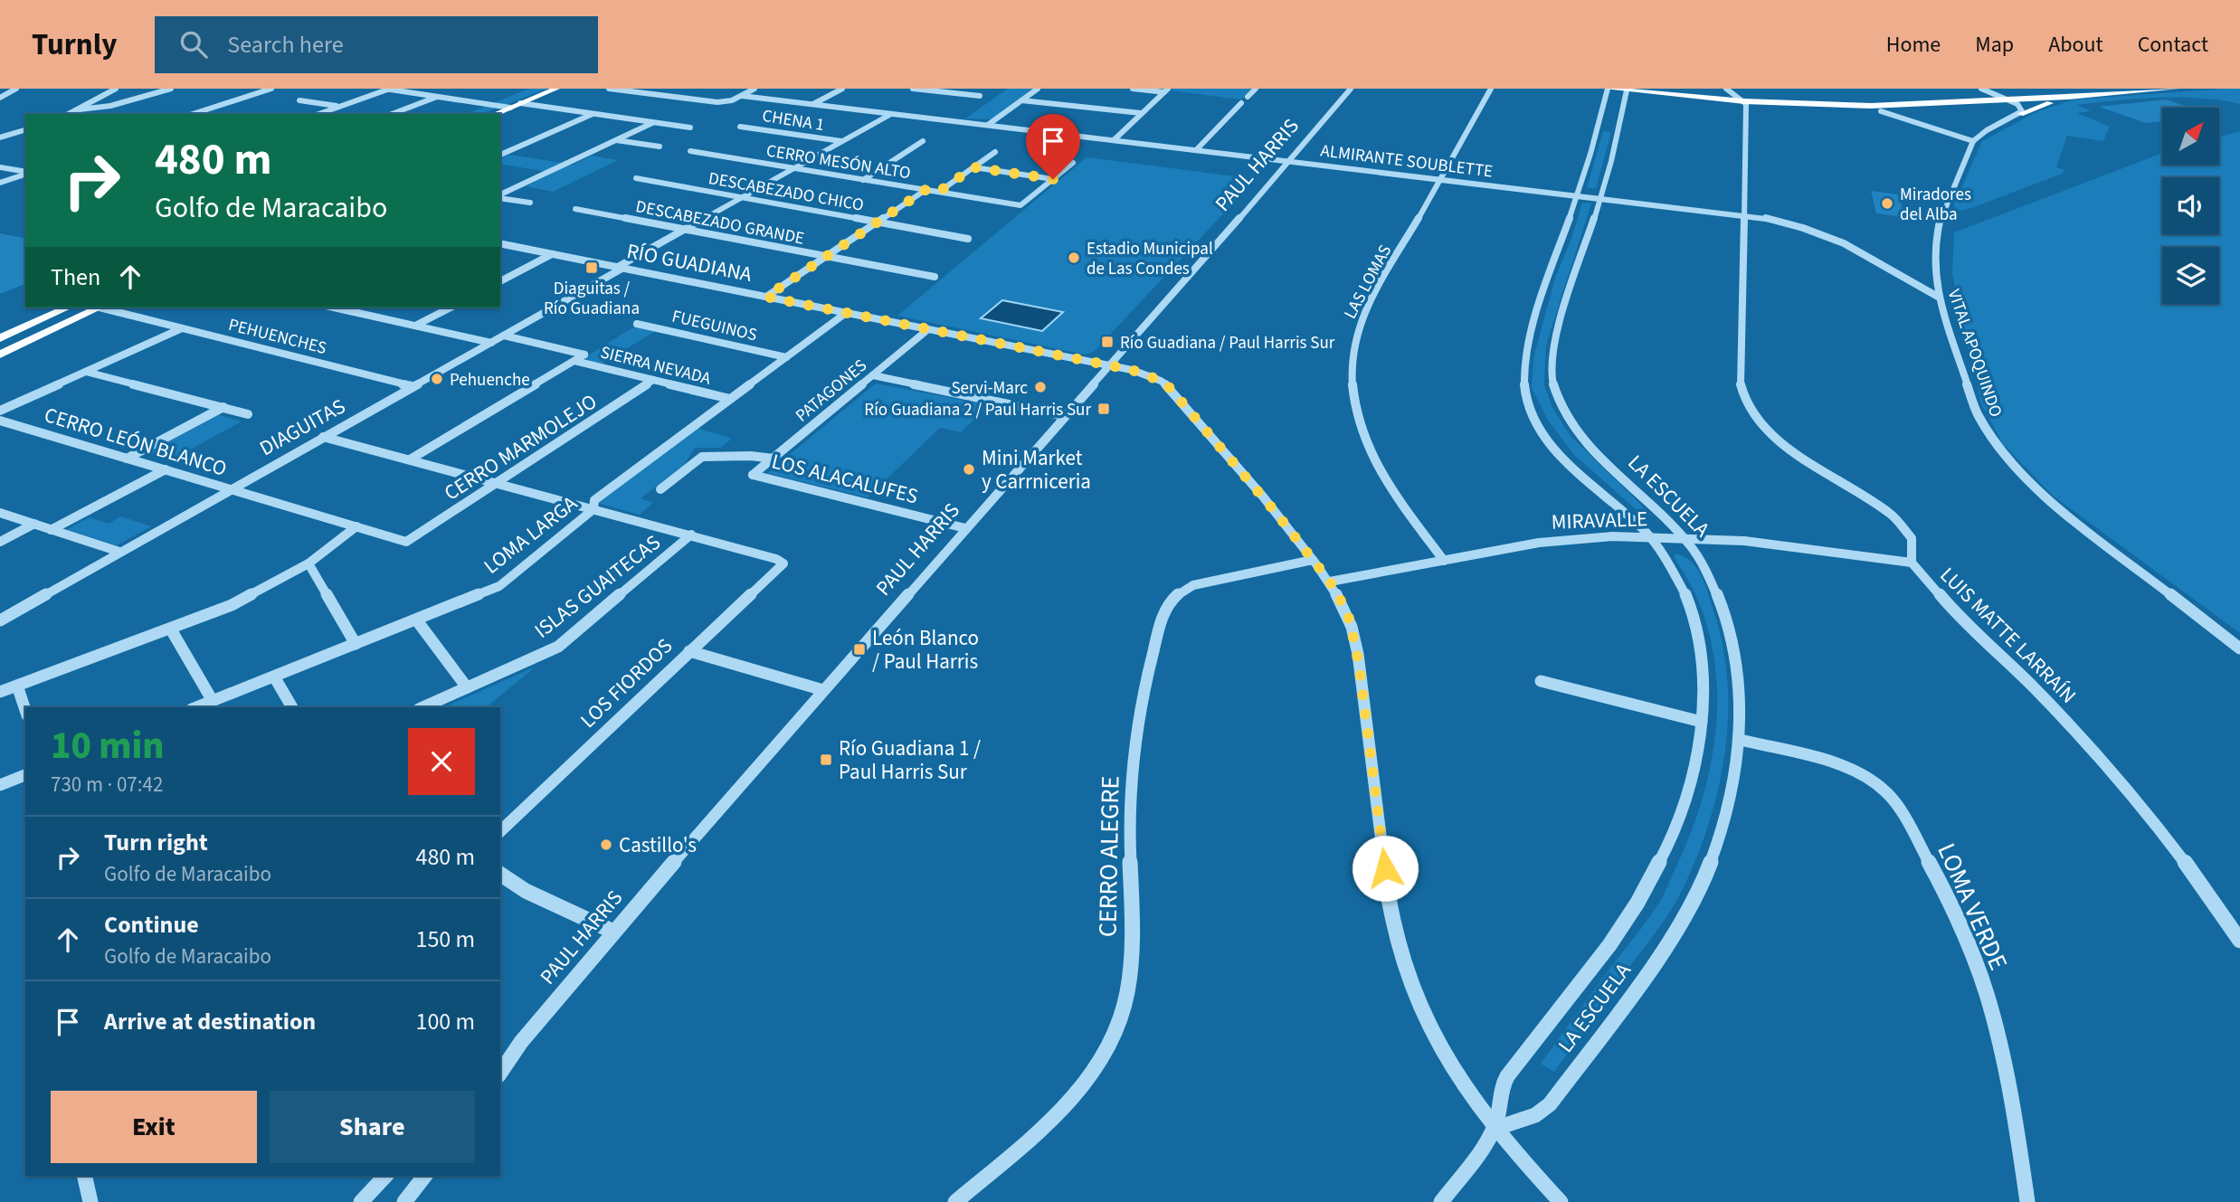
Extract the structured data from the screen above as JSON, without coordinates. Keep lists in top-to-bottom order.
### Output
{
  "streets": {
    "street": [
      "CHENA 1",
      "ALMIRANTE SOUBLETTE",
      "CERRO MESÓN ALTO",
      "PAUL HARRIS",
      "DESCABEZADO CHICO",
      "DESCABEZADO GRANDE",
      "RÍO GUADIANA",
      "LAS LOMAS",
      "FUEGUINOS",
      "PEHUENCHES",
      "VITAL APOQUINDO",
      "SIERRA NEVADA",
      "PATAGONES",
      "DIAGUITAS",
      "CERRO LEÓN BLANCO",
      "CERRO MARMOLEJO",
      "LOS ALACALUFES",
      "LA ESCUELA",
      "MIRAVALLE",
      "LOMA LARGA",
      "ISLAS GUAITECAS",
      "LUIS MATTE LARRAÍN",
      "LOS FIORDOS",
      "CERRO ALEGRE",
      "LOMA VERDE"
    ]
  },
  "crossings": [
    ["CHENA 1", "DIAGUITAS"],
    ["ALMIRANTE SOUBLETTE", "PAUL HARRIS"],
    ["ALMIRANTE SOUBLETTE", "LAS LOMAS"],
    ["ALMIRANTE SOUBLETTE", "VITAL APOQUINDO"],
    ["ALMIRANTE SOUBLETTE", "DIAGUITAS"],
    ["ALMIRANTE SOUBLETTE", "LA ESCUELA"],
    ["ALMIRANTE SOUBLETTE", "LUIS MATTE LARRAÍN"],
    ["CERRO MESÓN ALTO", "DIAGUITAS"],
    ["PAUL HARRIS", "RÍO GUADIANA"],
    ["PAUL HARRIS", "LOS ALACALUFES"],
    ["DESCABEZADO CHICO", "DIAGUITAS"],
    ["DESCABEZADO GRANDE", "DIAGUITAS"],
    ["RÍO GUADIANA", "PATAGONES"],
    ["RÍO GUADIANA", "DIAGUITAS"],
    ["RÍO GUADIANA", "LA ESCUELA"],
    ["RÍO GUADIANA", "MIRAVALLE"],
    ["RÍO GUADIANA", "LOMA LARGA"],
    ["RÍO GUADIANA", "CERRO ALEGRE"],
    ["LAS LOMAS", "MIRAVALLE"],
    ["FUEGUINOS", "LOMA LARGA"],
    ["PEHUENCHES", "DIAGUITAS"],
    ["SIERRA NEVADA", "DIAGUITAS"],
    ["SIERRA NEVADA", "CERRO MARMOLEJO"],
    ["SIERRA NEVADA", "LOMA LARGA"],
    ["PATAGONES", "LOS ALACALUFES"],
    ["DIAGUITAS", "CERRO LEÓN BLANCO"],
    ["CERRO LEÓN BLANCO", "CERRO MARMOLEJO"],
    ["LA ESCUELA", "MIRAVALLE"],
    ["LA ESCUELA", "LOMA VERDE"],
    ["MIRAVALLE", "LUIS MATTE LARRAÍN"],
    ["ISLAS GUAITECAS", "LOS FIORDOS"]
  ],
  "places": {
    "other": [
      "Miradores del Alba",
      "Estadio Municipal de Las Condes",
      "Pehuenche",
      "Servi-Marc",
      "Mini Market y Carrniceria",
      "Castillo's"
    ],
    "transit": [
      "Diaguitas / Río Guadiana",
      "Río Guadiana / Paul Harris Sur",
      "Río Guadiana 2 / Paul Harris Sur",
      "León Blanco / Paul Harris",
      "Río Guadiana 1 / Paul Harris Sur"
    ]
  },
  "north": "top right",
  "page": {
    "header": "Turnly",
    "search": "Search here",
    "nav": [
      "Home",
      "Map",
      "About",
      "Contact"
    ],
    "turn": ["480 m", "Golfo de Maracaibo"],
    "then": "Then",
    "heading": ["10 min", "730 m · 07:42"],
    "list": [
      {
        "name": "Turn right",
        "note": "Golfo de Maracaibo",
        "value": "480 m"
      },
      {
        "name": "Continue",
        "note": "Golfo de Maracaibo",
        "value": "150 m"
      },
      {
        "name": "Arrive at destination",
        "value": "100 m"
      }
    ],
    "buttons": ["Exit", "Share"]
  }
}
